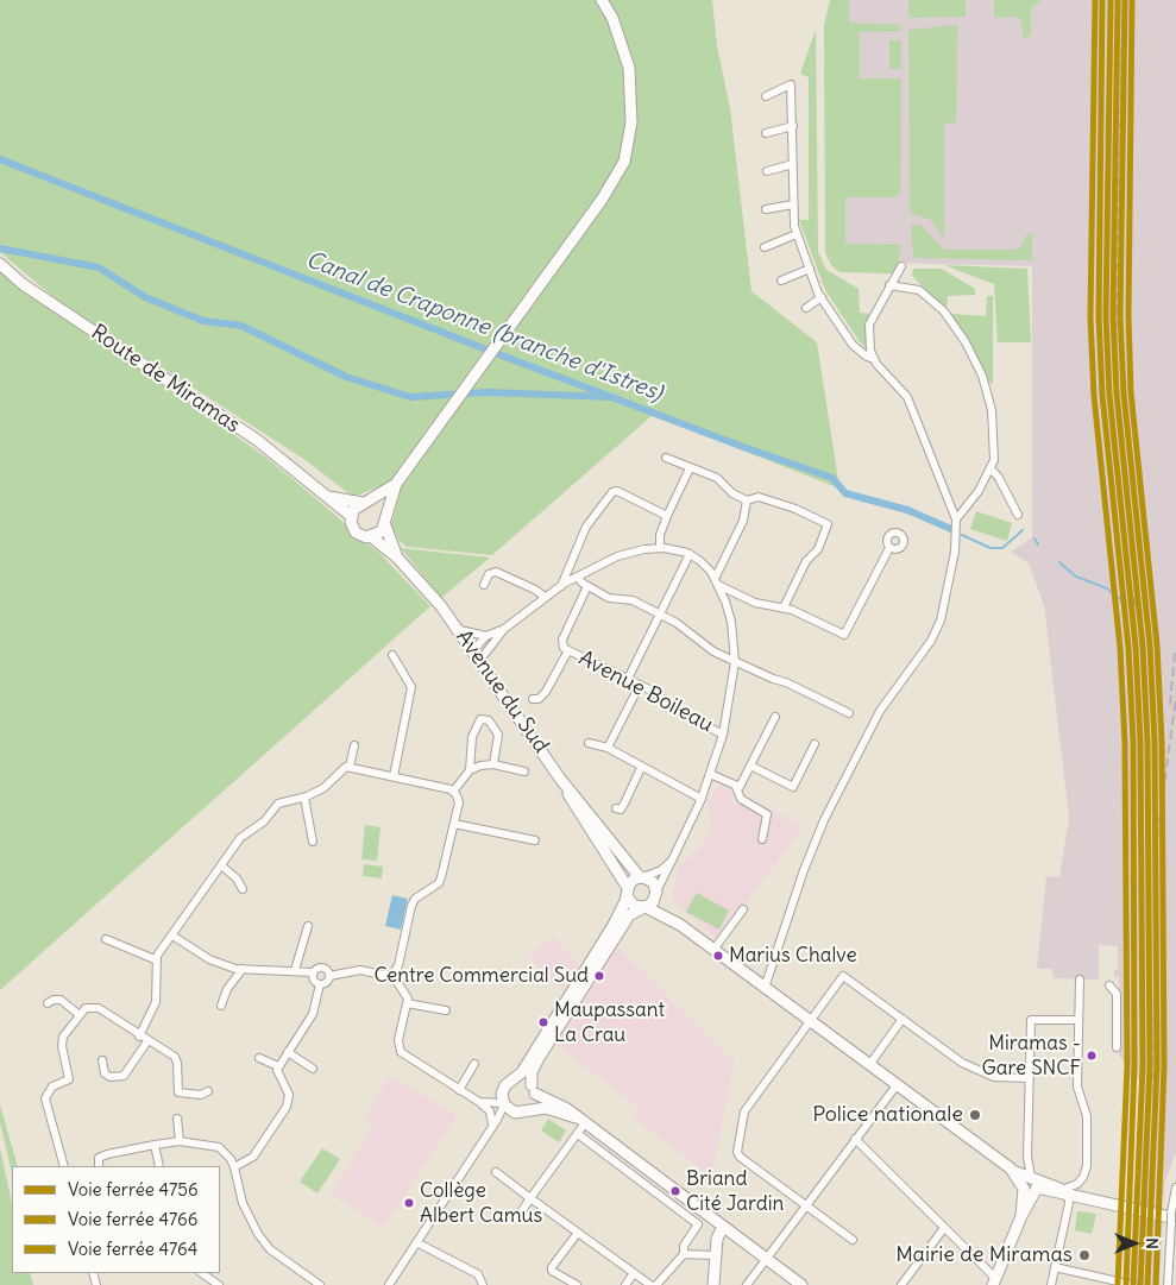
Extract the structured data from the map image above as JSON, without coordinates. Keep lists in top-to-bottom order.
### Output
{
  "streets": {
    "main road": ["Route de Miramas", "Avenue du Sud"],
    "street": ["Avenue Boileau"]
  },
  "water": ["Canal de Craponne (branche d'Istres)"],
  "places": [
    "Marius Chalve",
    "Centre Commercial Sud",
    "Maupassant La Crau",
    "Miramas - Gare SNCF",
    "Police nationale",
    "Briand Cité Jardin",
    "Collège Albert Camus",
    "Mairie de Miramas"
  ],
  "lines": ["rail line 4756", "rail line 4766", "rail line 4764"],
  "legend": ["Voie ferrée 4756", "Voie ferrée 4766", "Voie ferrée 4764"],
  "north": "right"
}
